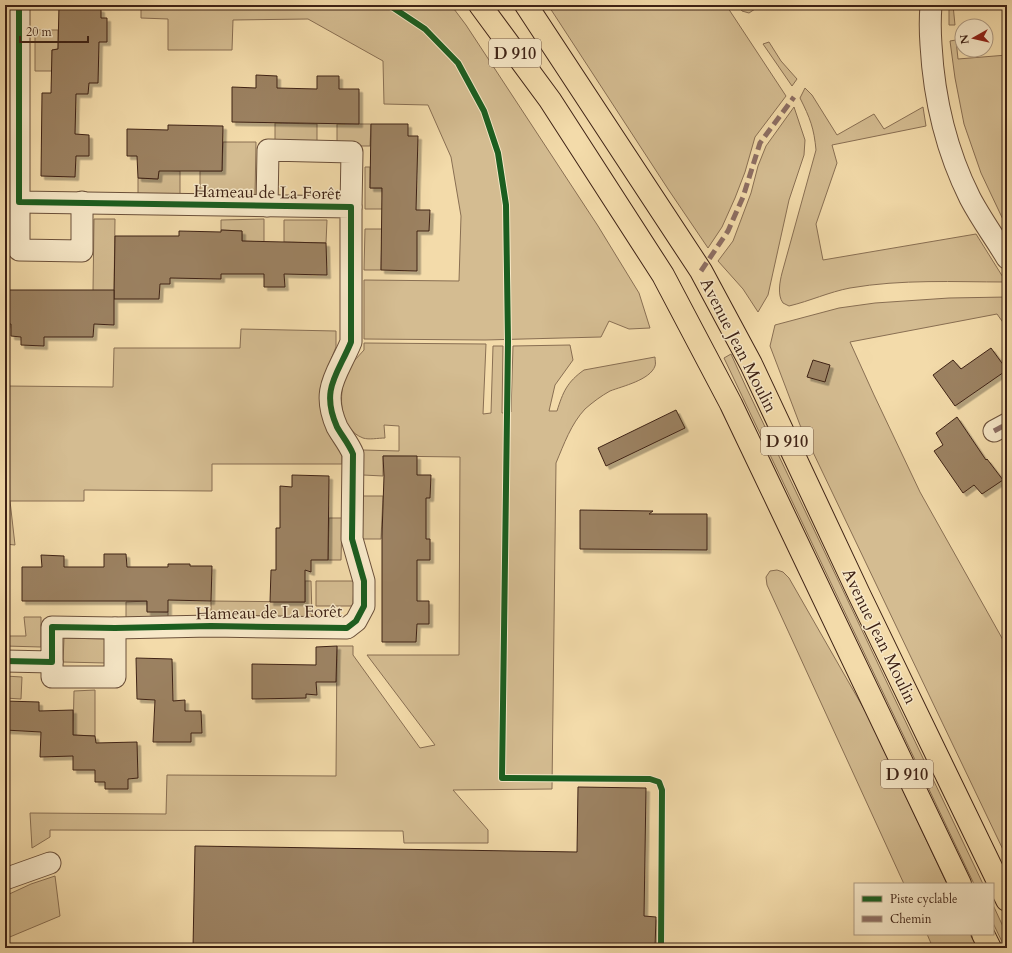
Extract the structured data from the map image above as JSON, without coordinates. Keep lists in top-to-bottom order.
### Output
{
  "streets": {
    "main road": ["D 910", "Avenue Jean Moulin"],
    "street": ["Hameau de La Forêt"]
  },
  "legend": ["Piste cyclable", "Chemin"],
  "scale_bar": "20 m",
  "north": "left"
}
